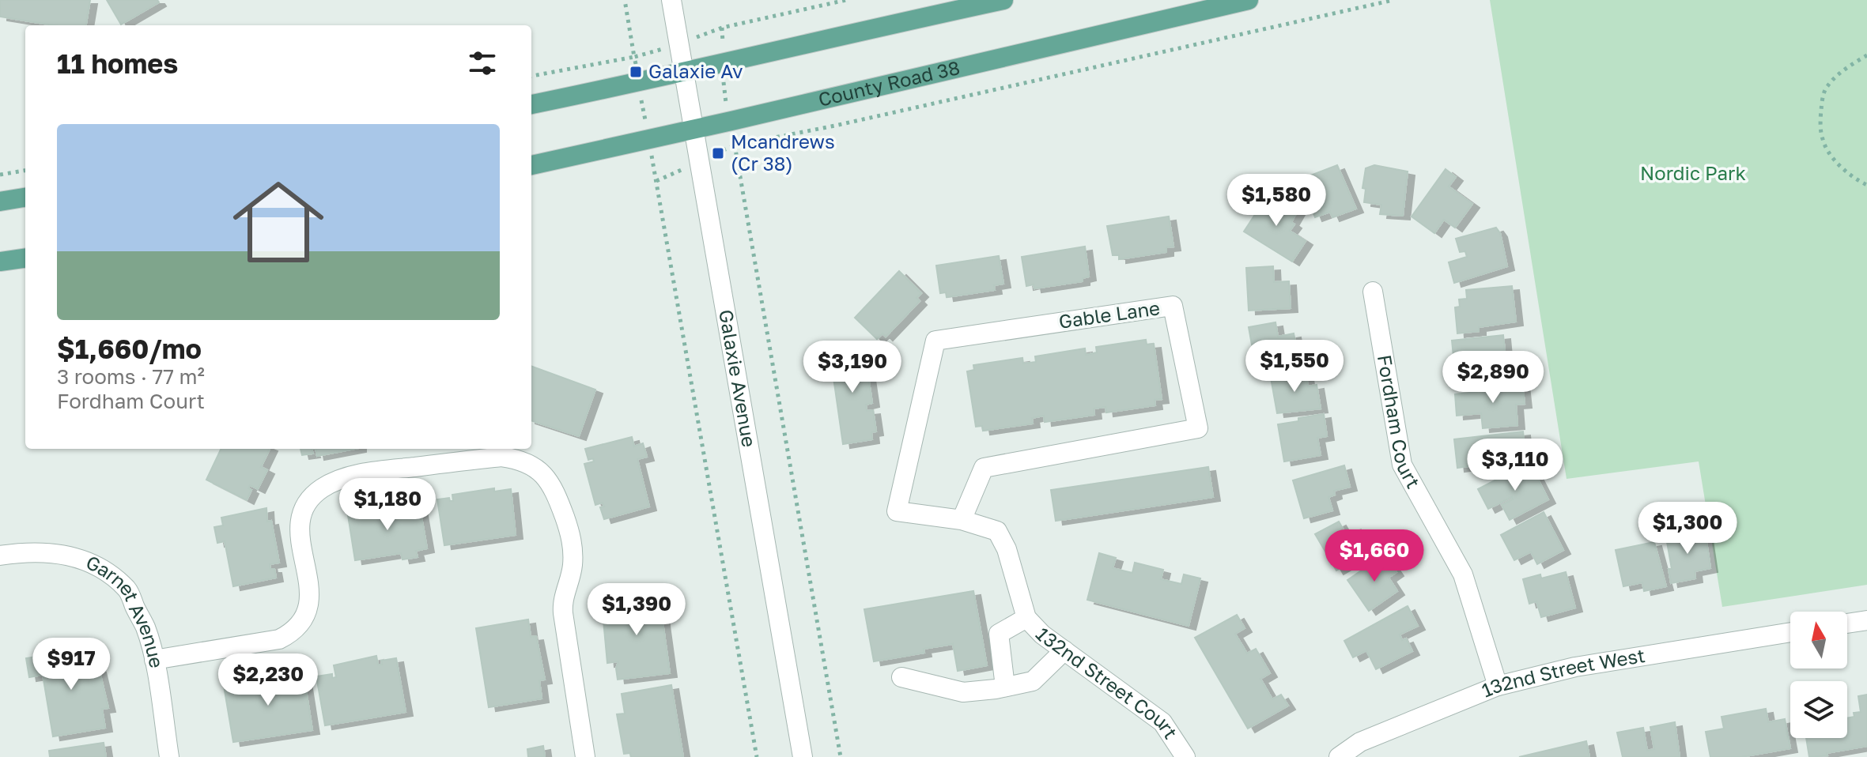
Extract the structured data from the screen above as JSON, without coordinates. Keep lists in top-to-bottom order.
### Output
{
  "streets": {
    "main road": ["County Road 38"],
    "street": [
      "Gable Lane",
      "Galaxie Avenue",
      "Fordham Court",
      "Garnet Avenue",
      "132nd Street West",
      "132nd Street Court"
    ]
  },
  "crossings": [
    ["County Road 38", "Galaxie Avenue"],
    ["Gable Lane", "132nd Street Court"],
    ["Fordham Court", "132nd Street West"]
  ],
  "parks": ["Nordic Park"],
  "places": {
    "transit": ["Galaxie Av", "Mcandrews (Cr 38)"]
  },
  "north": "top",
  "page": {
    "heading": "11 homes",
    "list": [
      {
        "name": "$1,660/mo",
        "note": "3 rooms · 77 m² · Fordham Court"
      }
    ],
    "price": [
      "$1,580",
      "$1,550",
      "$3,190",
      "$2,890",
      "$3,110",
      "$1,180",
      "$1,300",
      "$1,660",
      "$1,390",
      "$917",
      "$2,230"
    ]
  }
}
